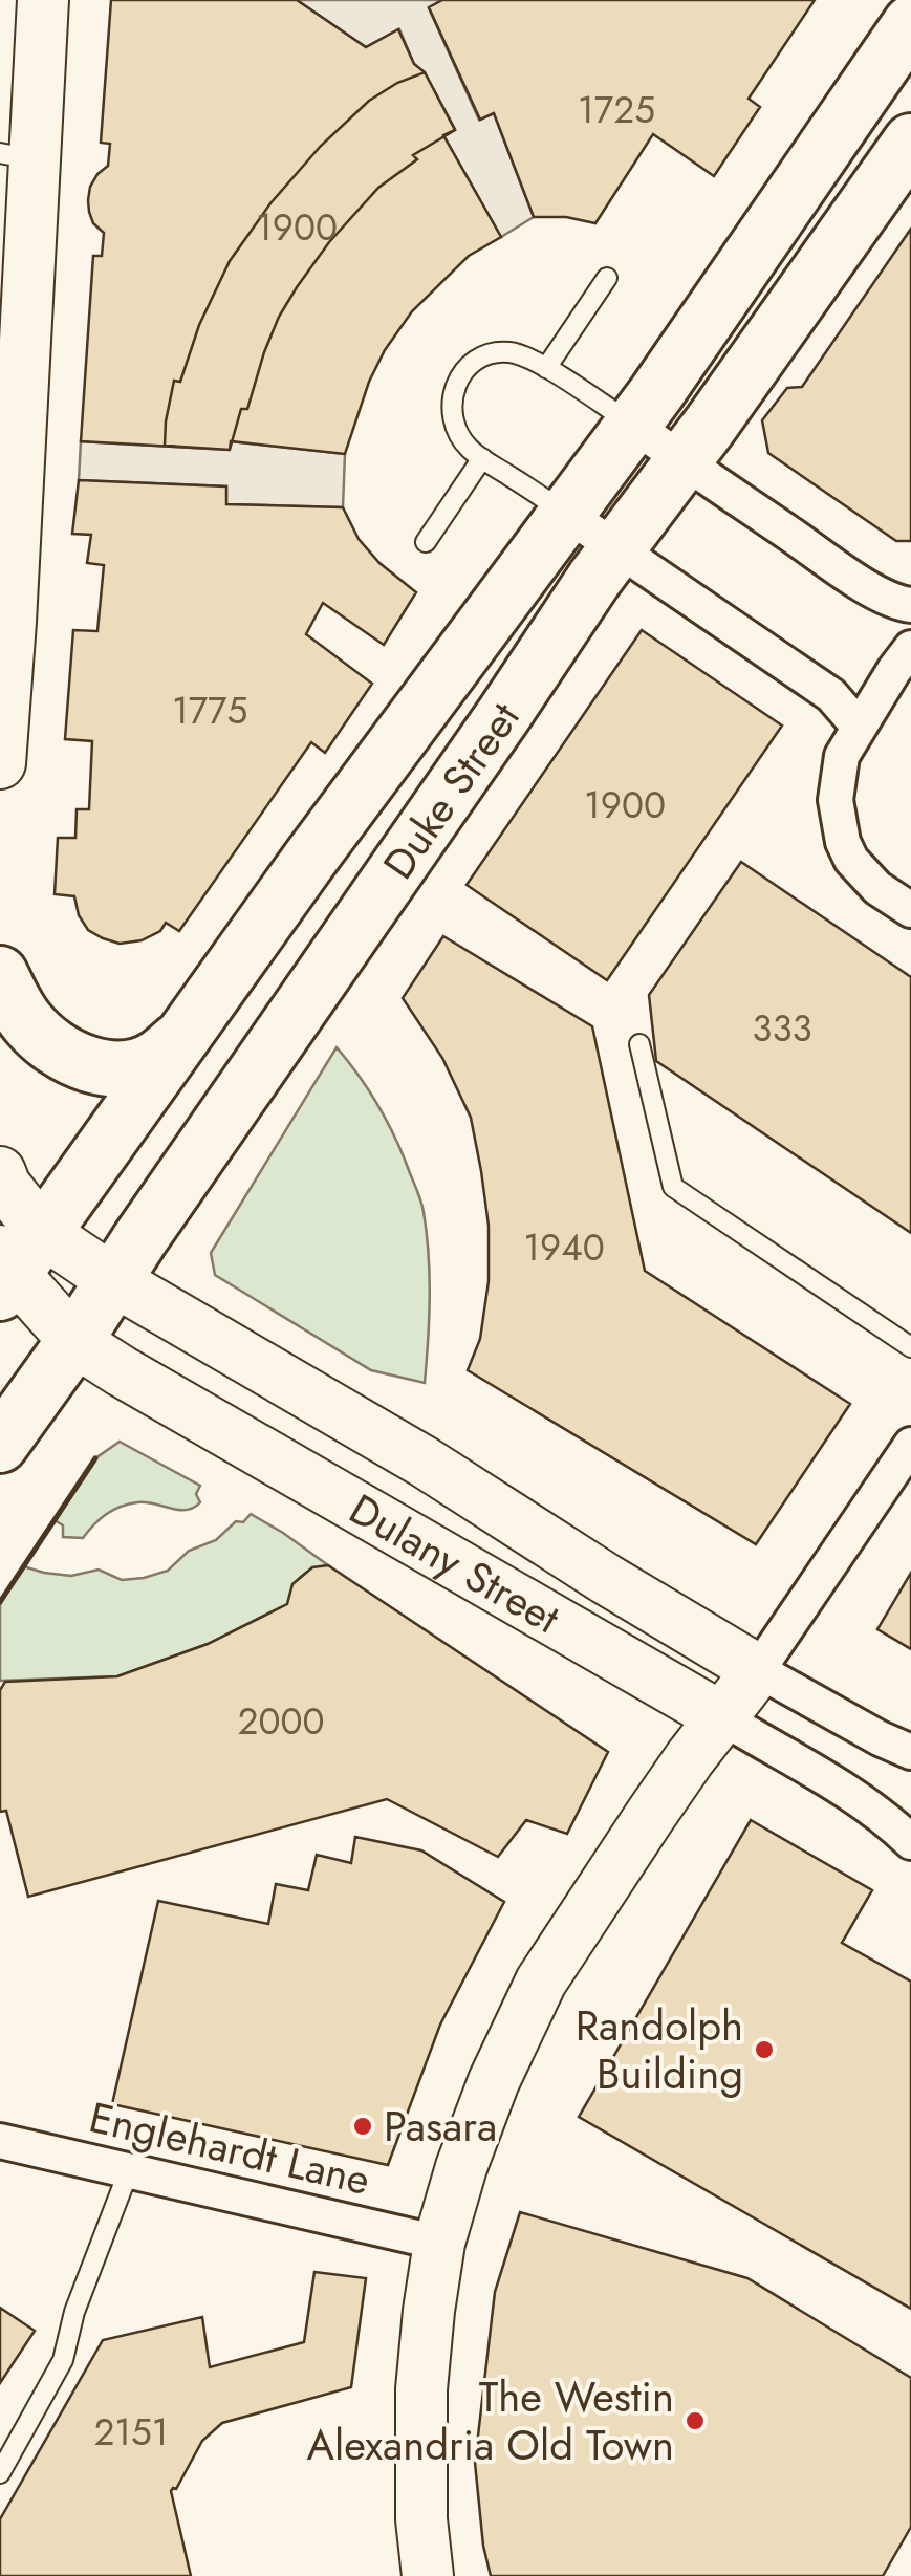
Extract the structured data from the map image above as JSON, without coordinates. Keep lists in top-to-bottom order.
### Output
{
  "streets": {
    "main road": ["Duke Street"],
    "street": ["Dulany Street", "Englehardt Lane"]
  },
  "crossings": [
    ["Duke Street", "Dulany Street"]
  ],
  "places": ["Randolph Building", "Pasara", "The Westin Alexandria Old Town"],
  "house_numbers": [
    "1725",
    "1900",
    "1775",
    "1900",
    "333",
    "1940",
    "2000",
    "2151"
  ]
}
